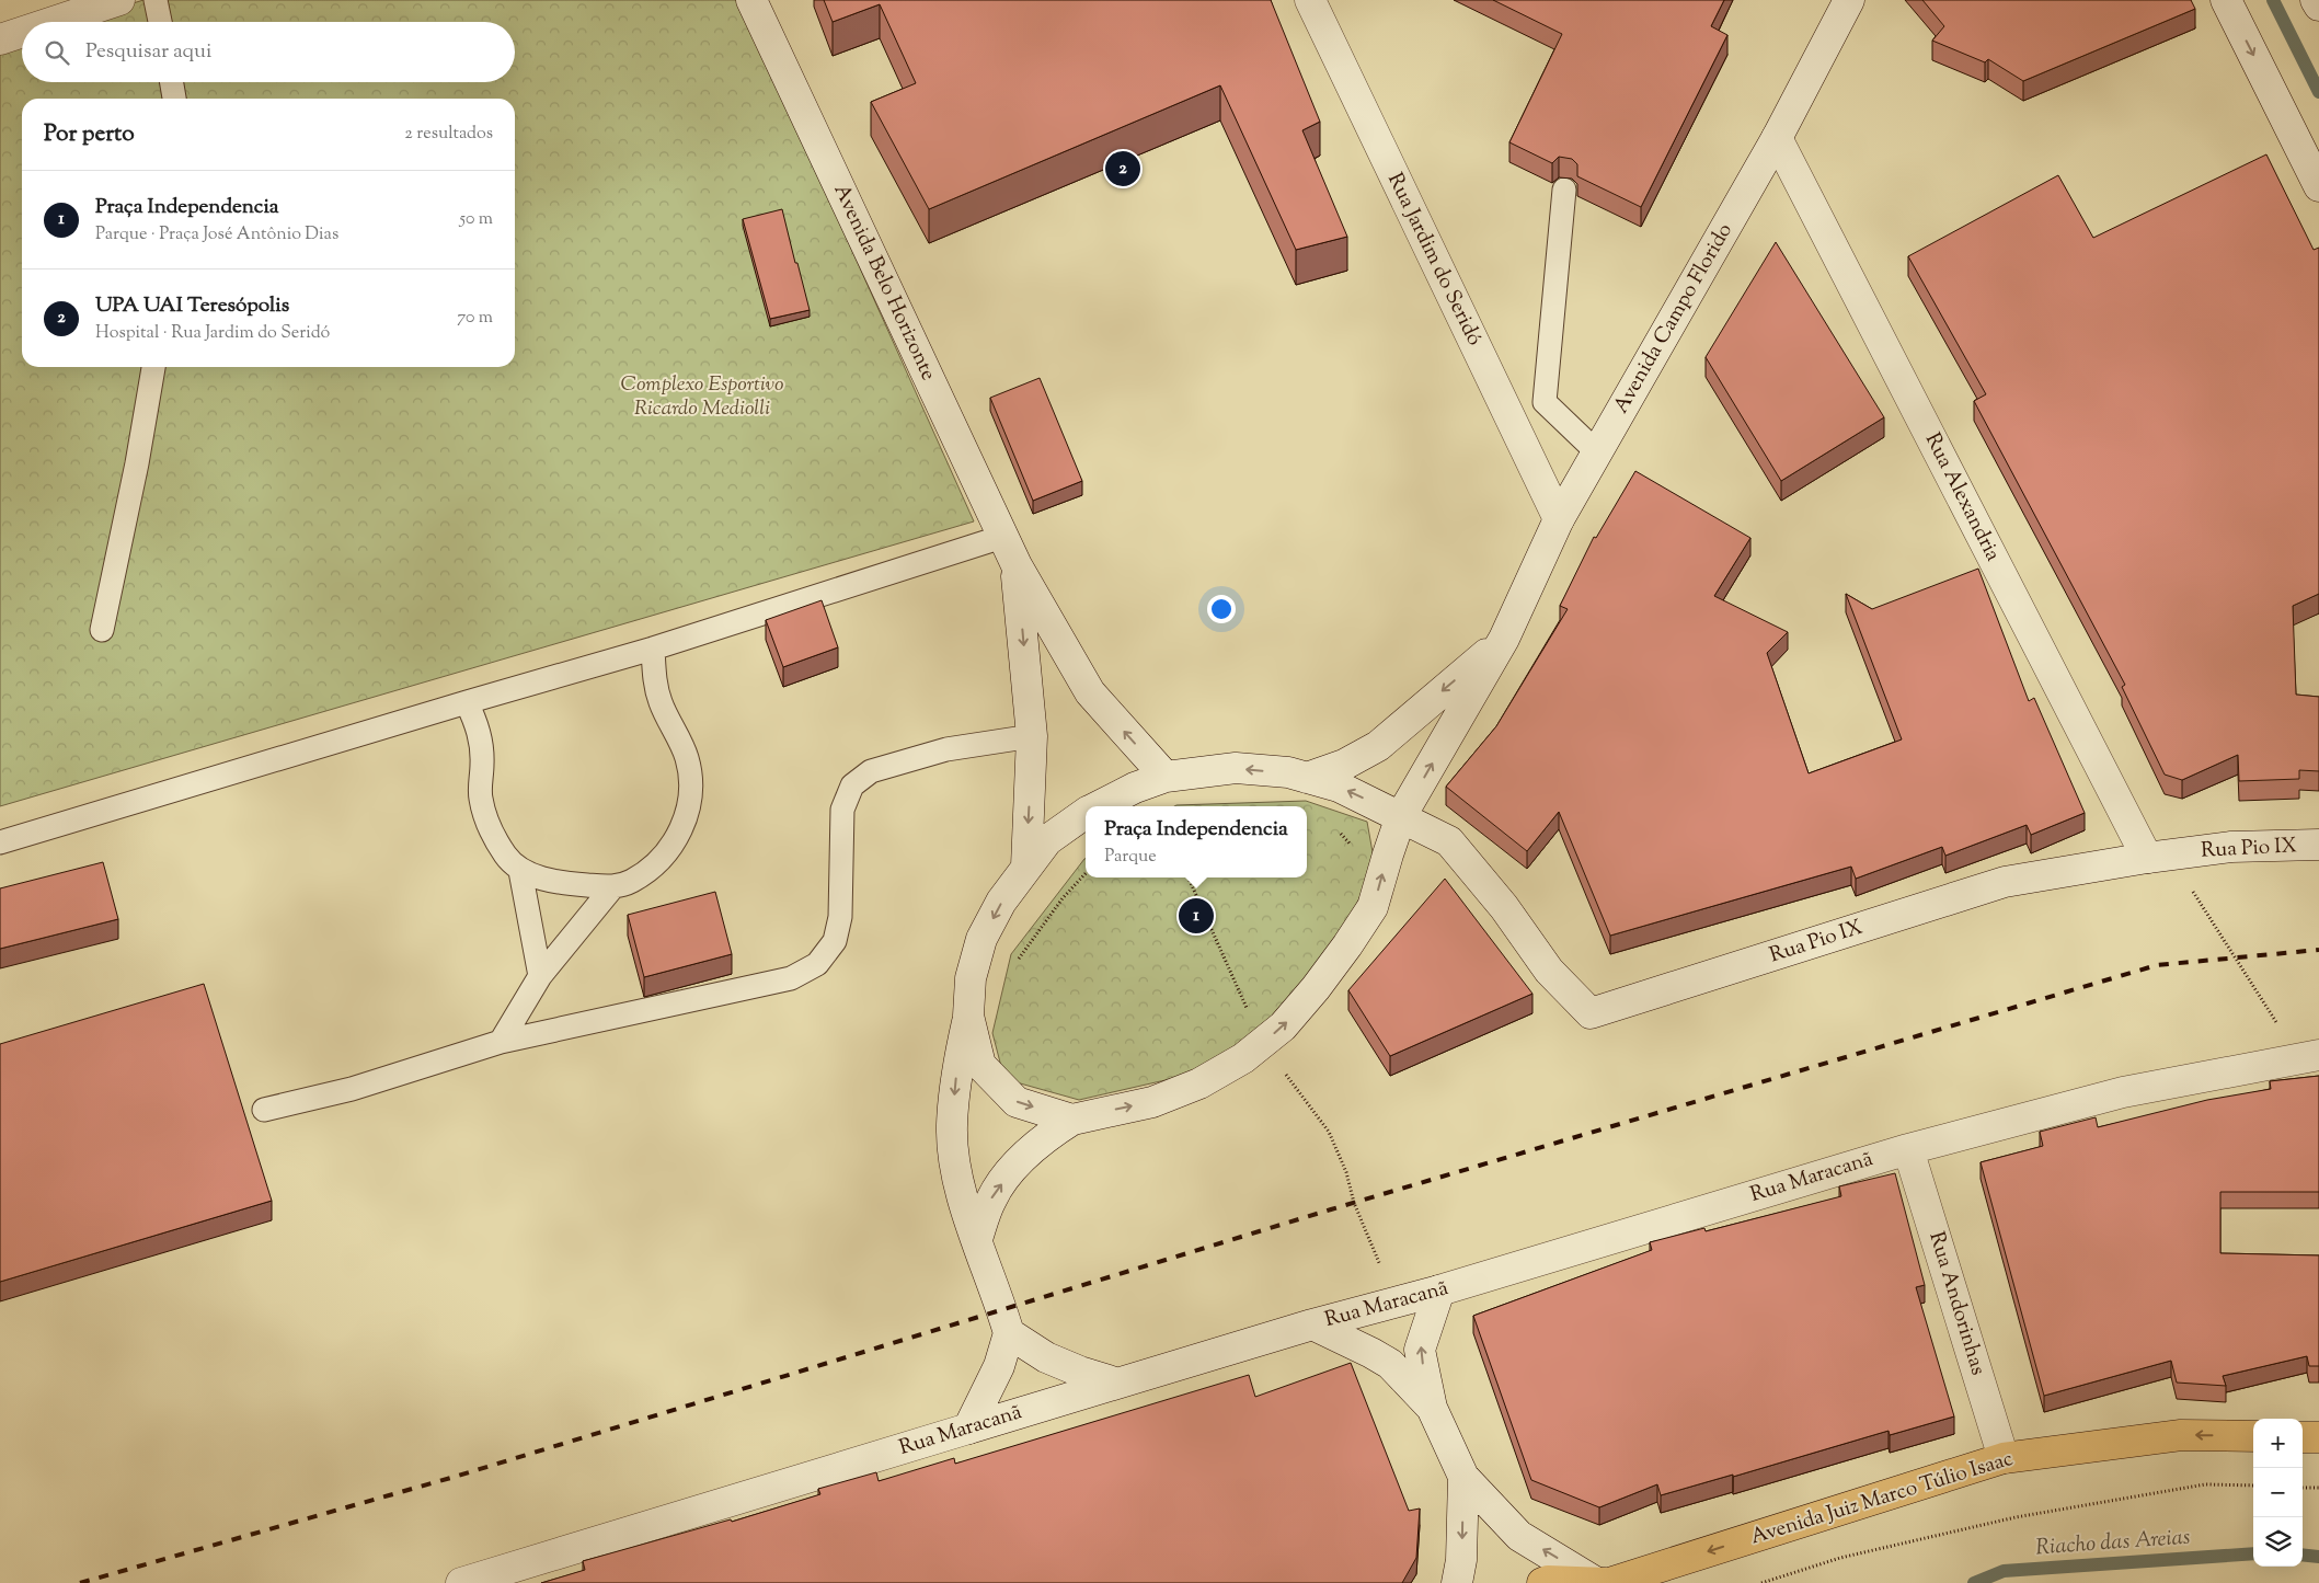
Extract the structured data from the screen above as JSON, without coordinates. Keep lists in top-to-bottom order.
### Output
{
  "streets": {
    "main road": ["Avenida Juiz Marco Túlio Isaac"],
    "street": [
      "Rua Jardim do Seridó",
      "Avenida Belo Horizonte",
      "Avenida Campo Florido",
      "Rua Alexandria",
      "Rua Pio IX",
      "Rua Maracanã",
      "Rua Andorinhas"
    ]
  },
  "crossings": [
    ["Rua Jardim do Seridó", "Avenida Campo Florido"],
    ["Avenida Campo Florido", "Rua Alexandria"],
    ["Avenida Campo Florido", "Rua Pio IX"],
    ["Rua Alexandria", "Rua Pio IX"],
    ["Rua Maracanã", "Rua Andorinhas"],
    ["Rua Andorinhas", "Avenida Juiz Marco Túlio Isaac"]
  ],
  "one_way": ["Avenida Juiz Marco Túlio Isaac"],
  "water": ["Riacho das Areias"],
  "parks": ["Complexo Esportivo Ricardo Mediolli"],
  "page": {
    "search": "Pesquisar aqui",
    "heading": ["Por perto", "2 resultados"],
    "pins": ["2", "1"],
    "list": [
      {
        "mark": "1",
        "name": "Praça Independencia",
        "note": "Parque · Praça José Antônio Dias",
        "value": "50 m"
      },
      {
        "mark": "2",
        "name": "UPA UAI Teresópolis",
        "note": "Hospital · Rua Jardim do Seridó",
        "value": "70 m"
      }
    ],
    "popup": ["Praça Independencia", "Parque"],
    "map_buttons": ["+", "−"]
  }
}
